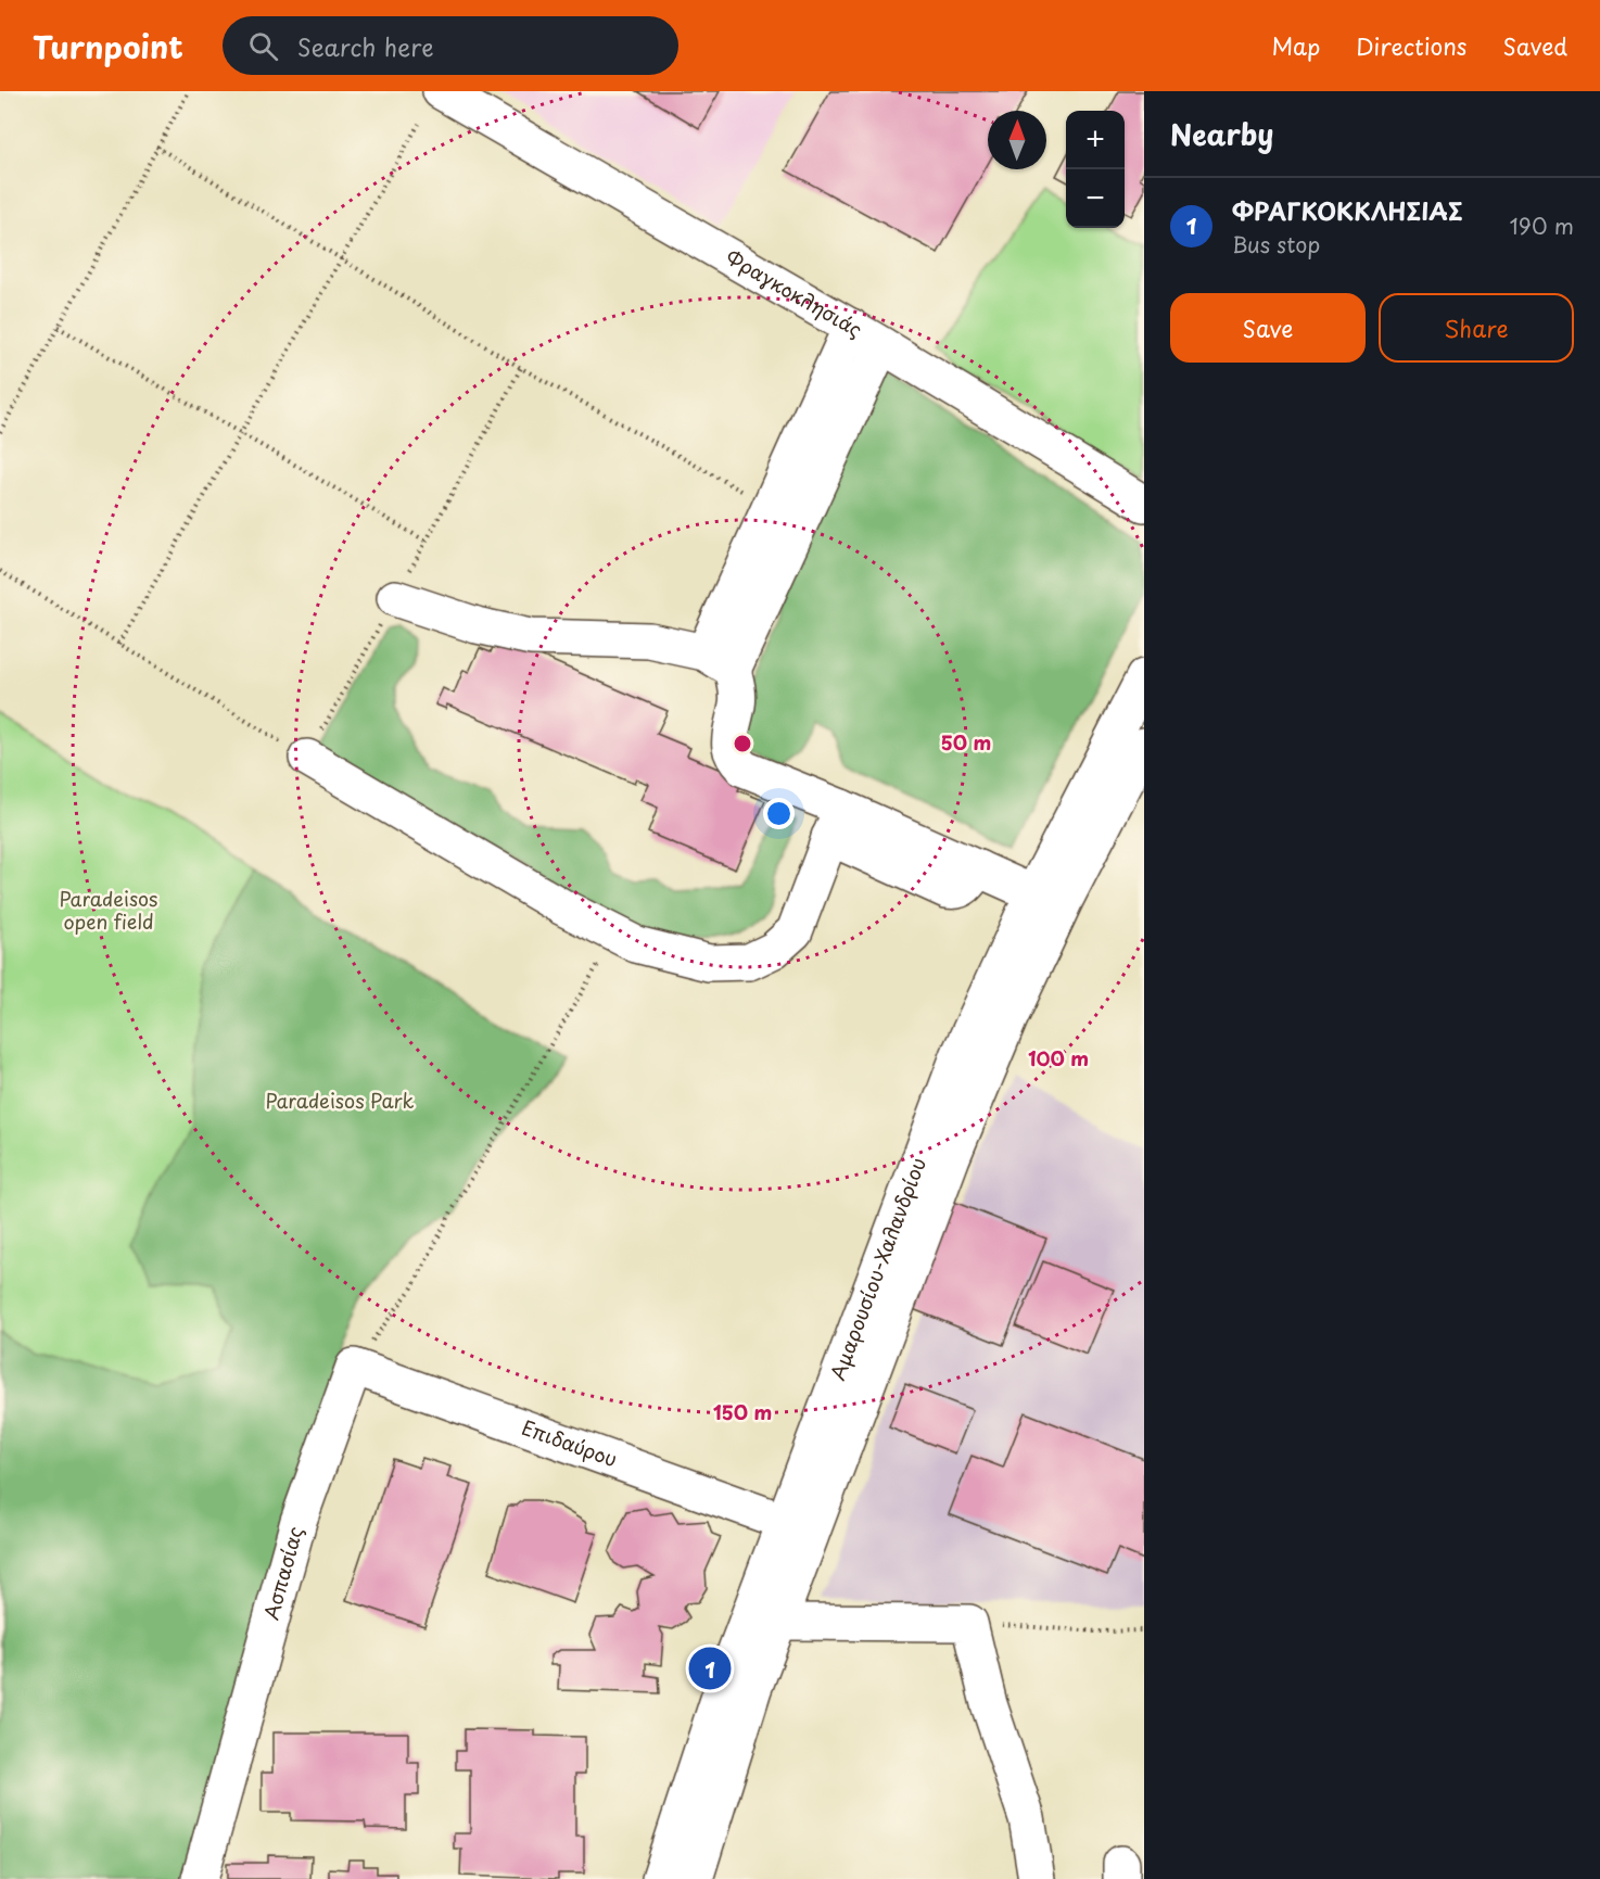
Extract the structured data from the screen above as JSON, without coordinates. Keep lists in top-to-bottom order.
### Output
{
  "streets": {
    "street": [
      "Φραγκοκλησιάς",
      "Αμαρουσίου-Χαλανδρίου",
      "Επιδαύρου",
      "Ασπασίας"
    ]
  },
  "crossings": [
    ["Αμαρουσίου-Χαλανδρίου", "Επιδαύρου"],
    ["Επιδαύρου", "Ασπασίας"]
  ],
  "parks": ["Paradeisos open field", "Paradeisos Park"],
  "north": "top",
  "page": {
    "header": "Turnpoint",
    "search": "Search here",
    "nav": ["Map", "Directions", "Saved"],
    "heading": "Nearby",
    "map_buttons": ["+", "−"],
    "list": [
      {
        "mark": "1",
        "name": "ΦΡΑΓΚΟΚΚΛΗΣΙΑΣ",
        "note": "Bus stop",
        "value": "190 m"
      }
    ],
    "buttons": ["Save", "Share"],
    "pins": "1"
  },
  "rings": ["50 m", "100 m", "150 m"]
}
